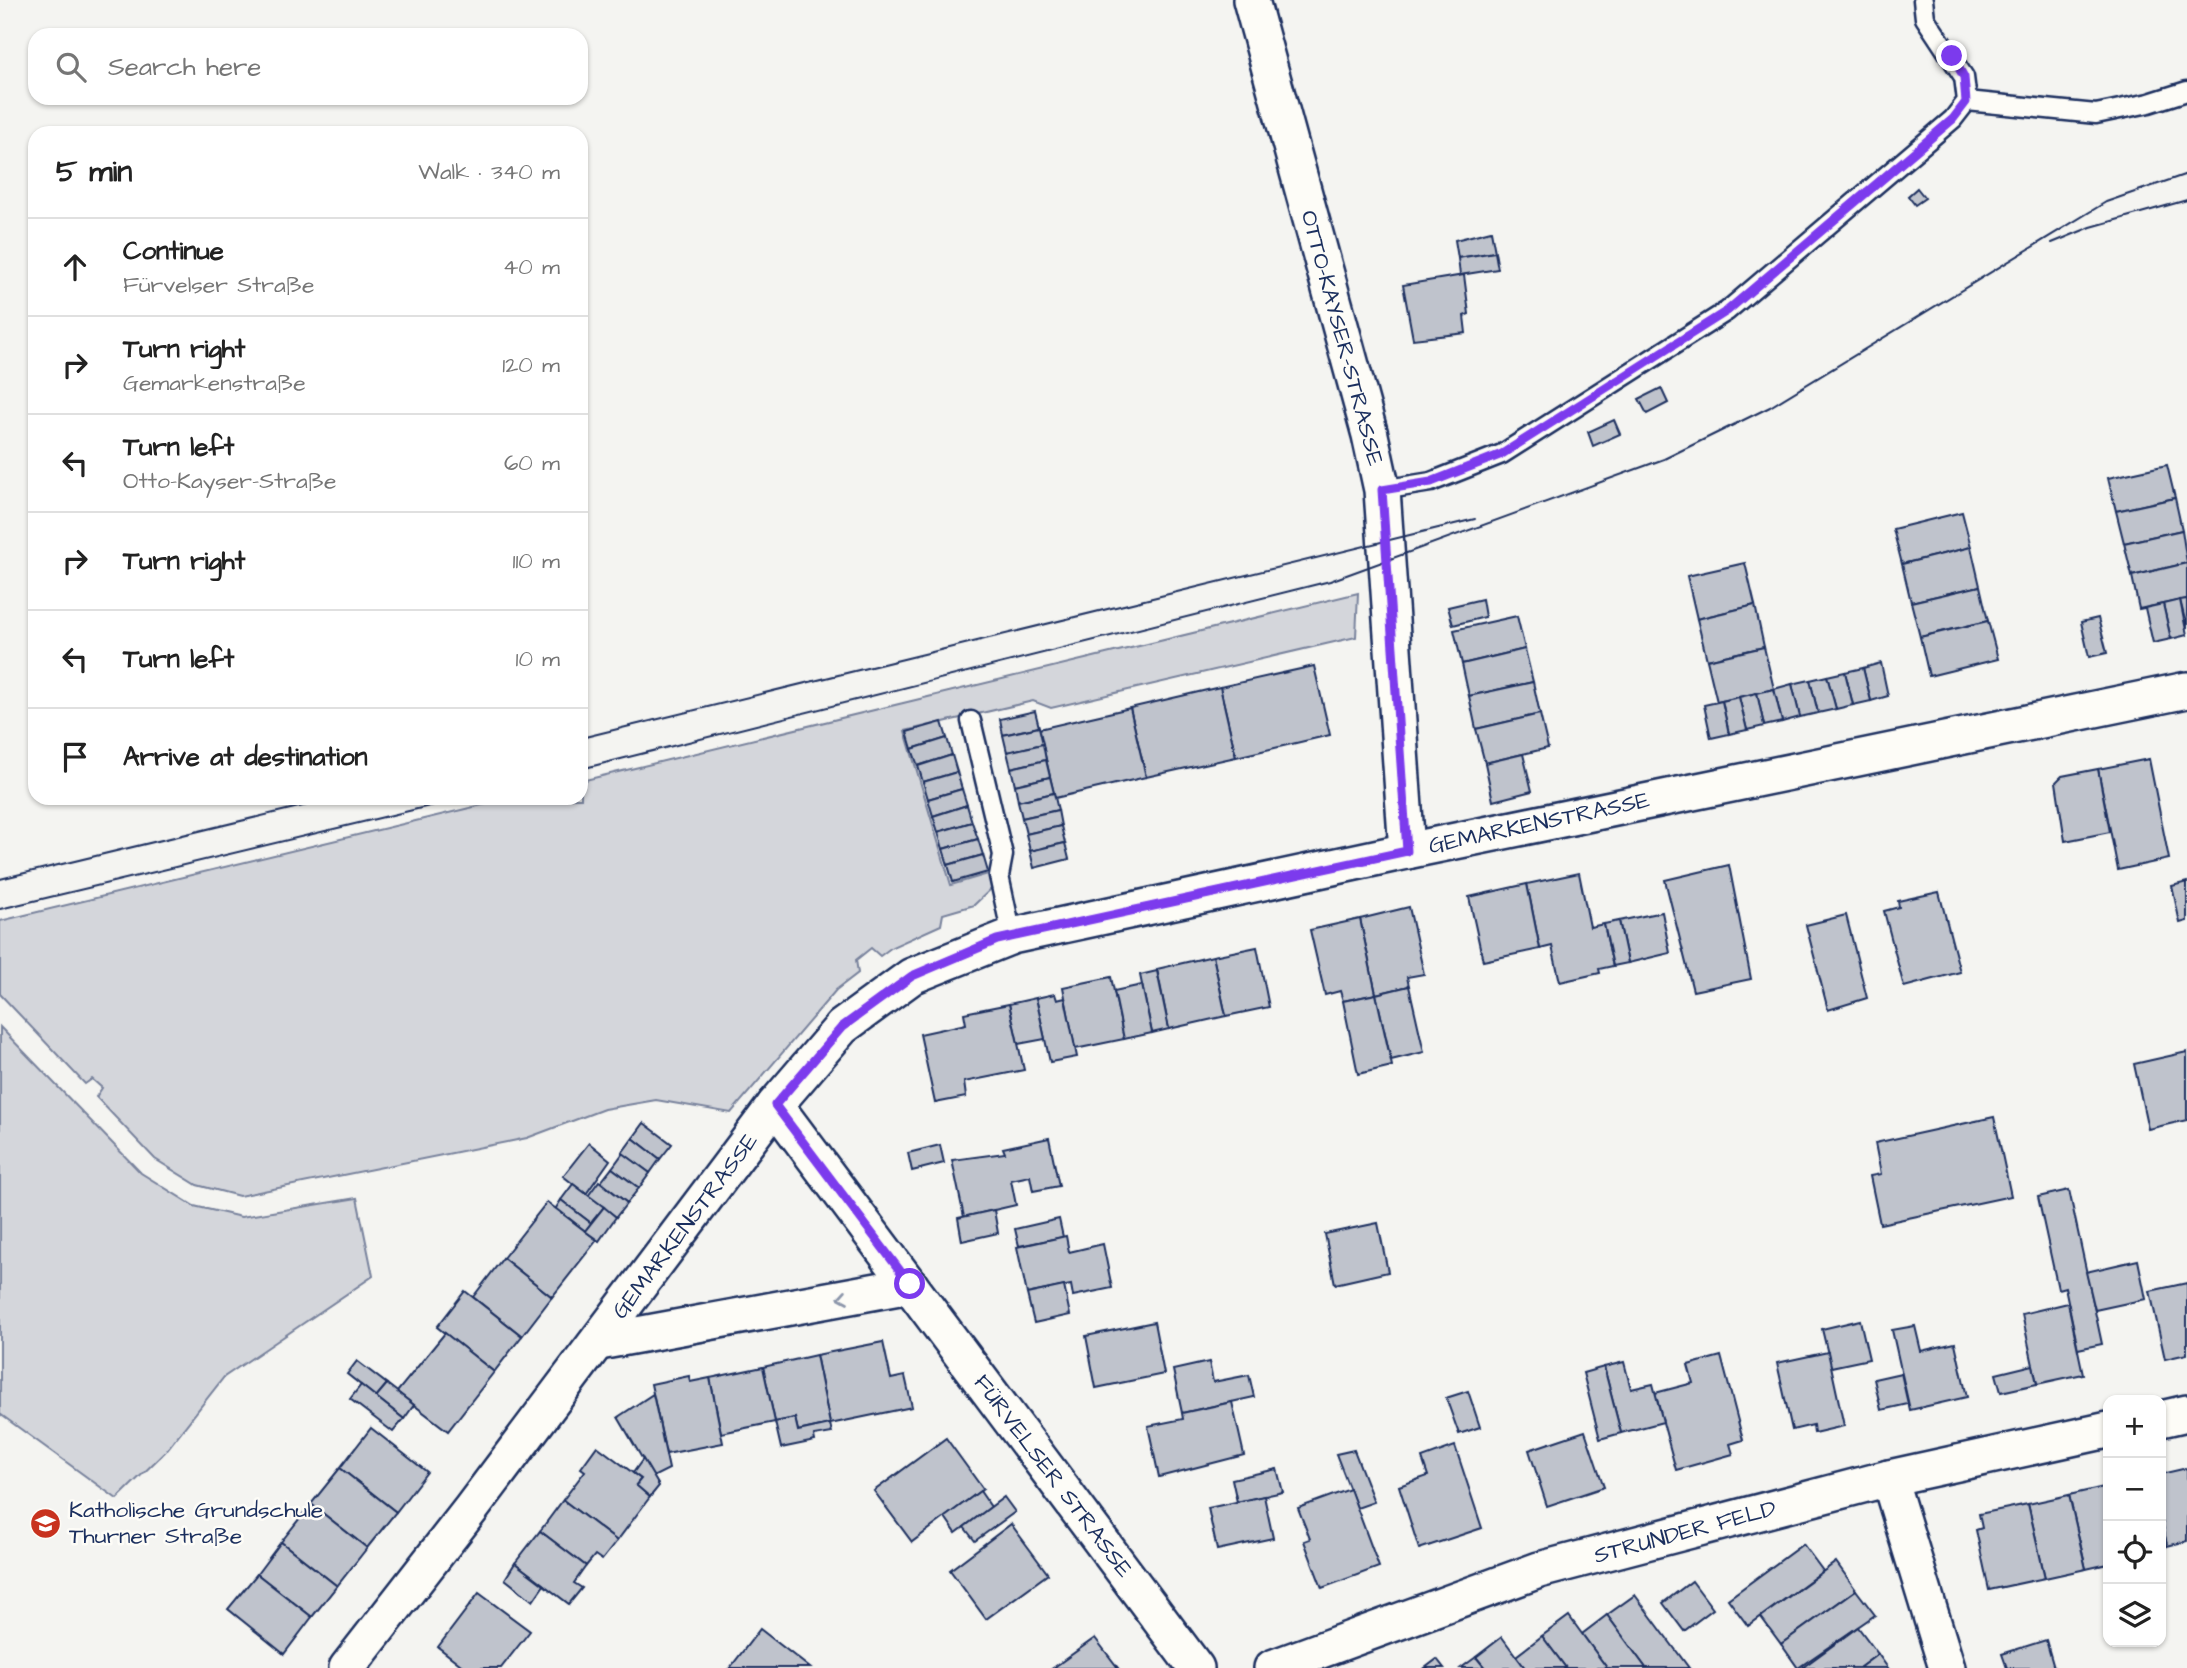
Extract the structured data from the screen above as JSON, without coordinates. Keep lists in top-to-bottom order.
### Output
{
  "streets": {
    "street": [
      "OTTO-KAYSER-STRASSE",
      "GEMARKENSTRASSE",
      "FÜRVELSER STRASSE",
      "STRUNDER FELD"
    ]
  },
  "crossings": [
    ["OTTO-KAYSER-STRASSE", "GEMARKENSTRASSE"],
    ["GEMARKENSTRASSE", "FÜRVELSER STRASSE"]
  ],
  "places": {
    "school or university": ["Katholische Grundschule Thurner Straße"]
  },
  "page": {
    "search": "Search here",
    "heading": ["5 min", "Walk · 340 m"],
    "list": [
      ["Continue", "Fürvelser Straße", "40 m"],
      ["Turn right", "Gemarkenstraße", "120 m"],
      ["Turn left", "Otto-Kayser-Straße", "60 m"],
      ["Turn right", "110 m"],
      ["Turn left", "10 m"],
      "Arrive at destination"
    ],
    "map_buttons": ["+", "−"]
  }
}
